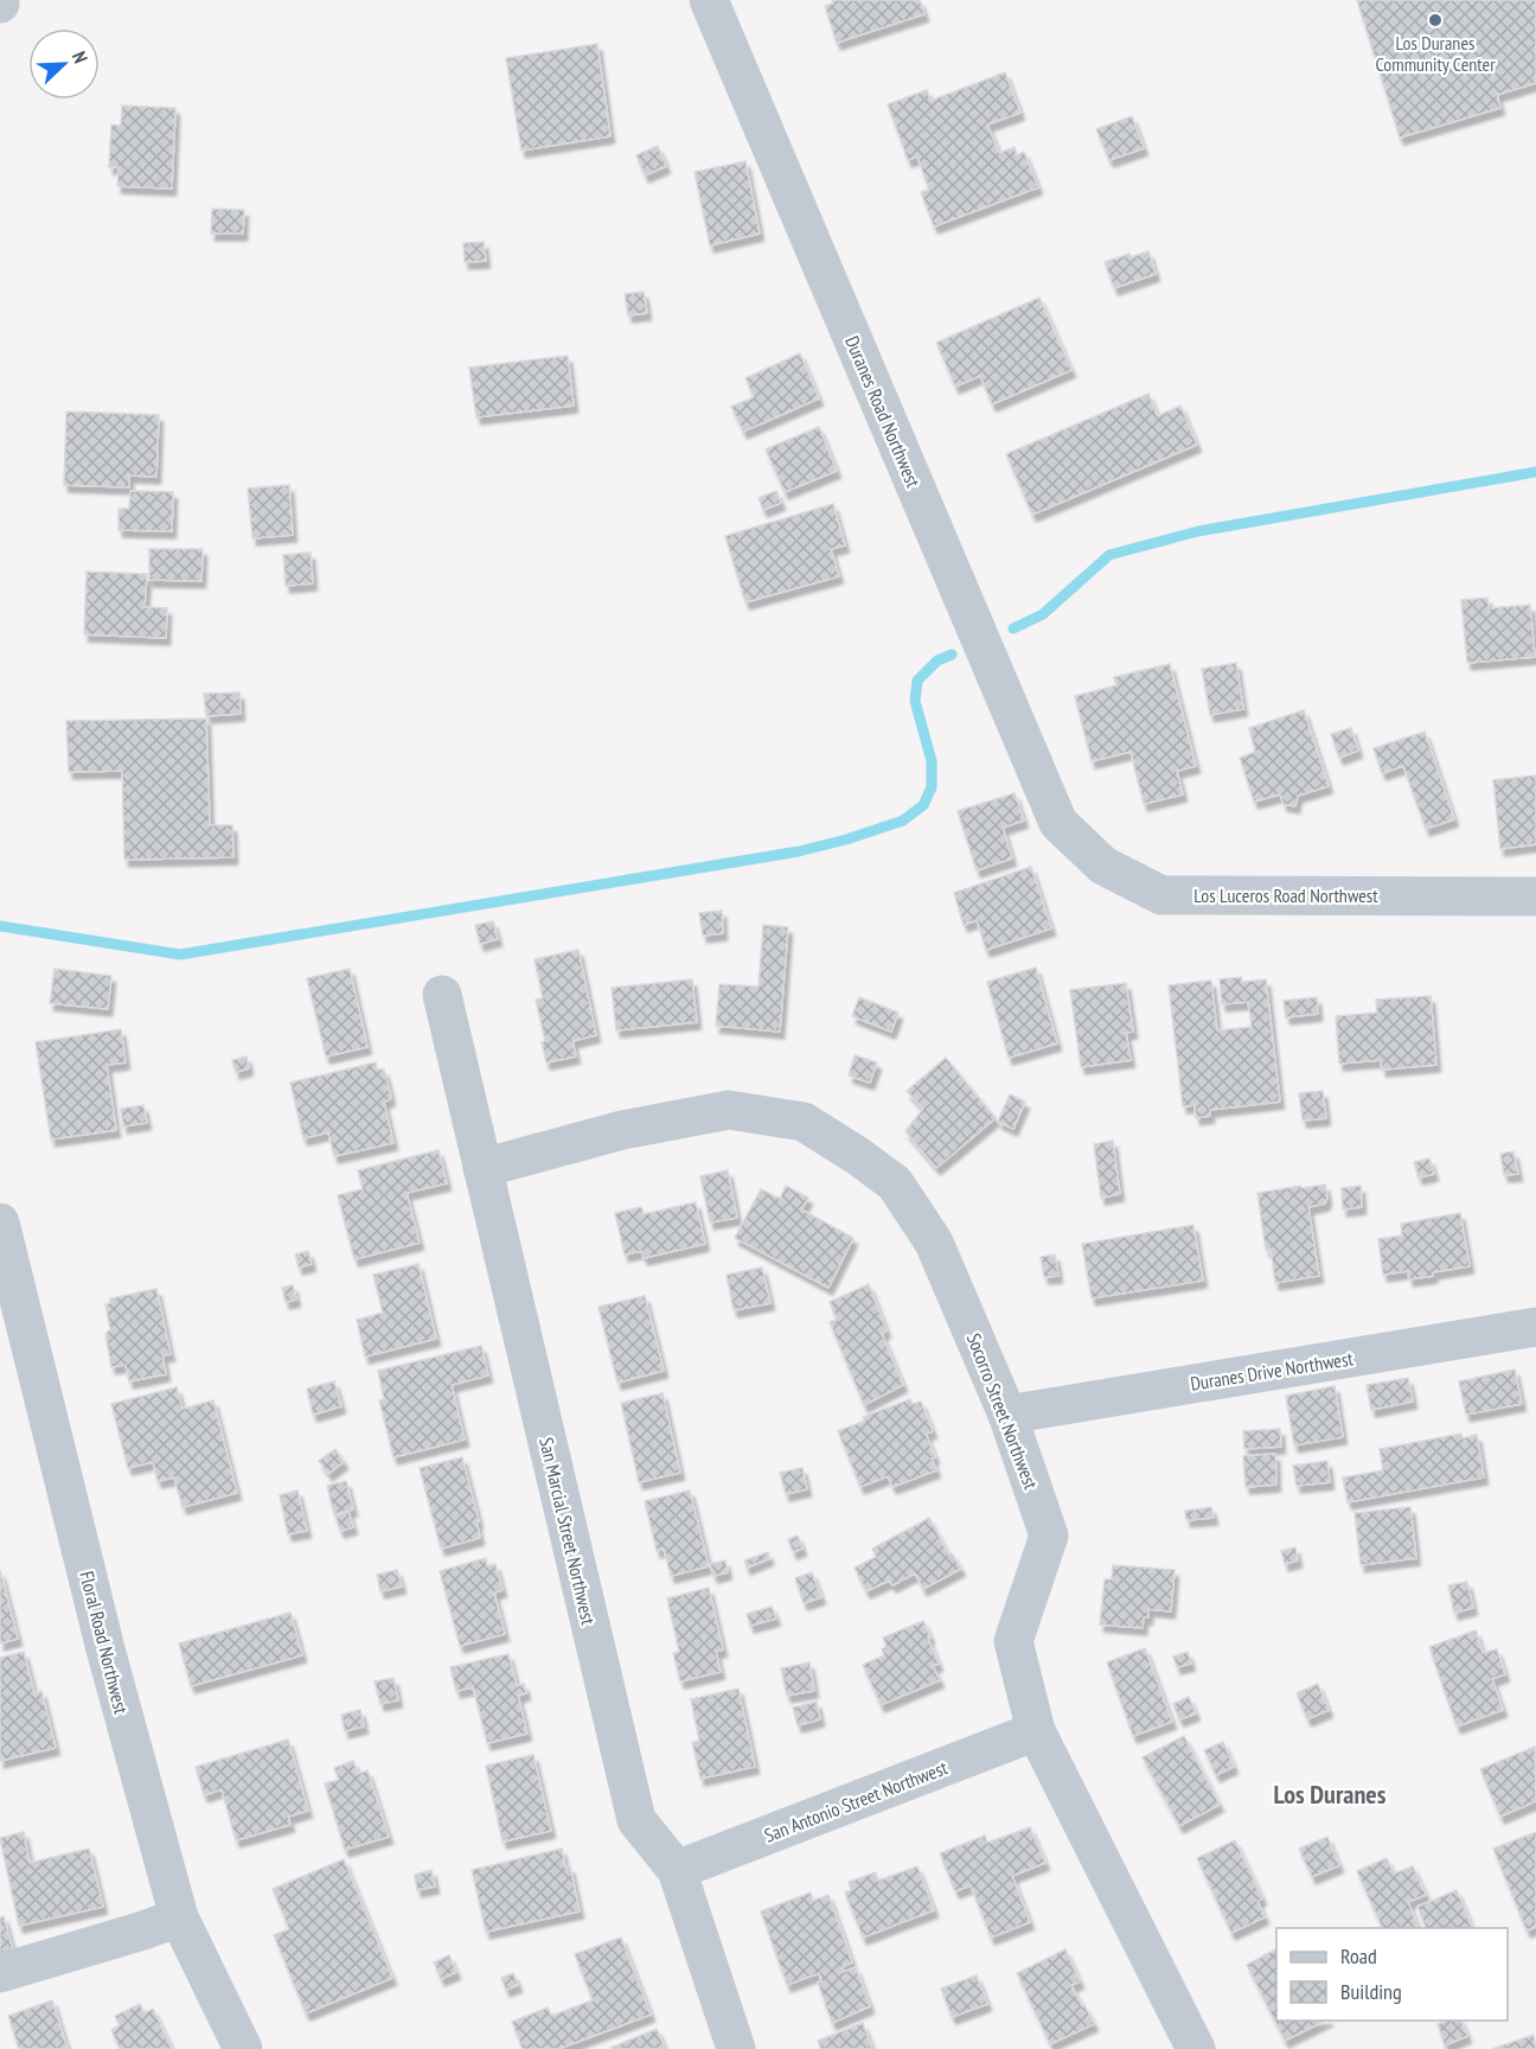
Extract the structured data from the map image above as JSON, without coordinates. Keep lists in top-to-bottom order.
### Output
{
  "streets": {
    "street": [
      "Duranes Road Northwest",
      "Los Luceros Road Northwest",
      "Duranes Drive Northwest",
      "Socorro Street Northwest",
      "San Marcial Street Northwest",
      "Floral Road Northwest",
      "San Antonio Street Northwest"
    ]
  },
  "crossings": [
    ["Duranes Road Northwest", "Los Luceros Road Northwest"],
    ["Duranes Drive Northwest", "Socorro Street Northwest"],
    ["Socorro Street Northwest", "San Marcial Street Northwest"],
    ["Socorro Street Northwest", "San Antonio Street Northwest"],
    ["San Marcial Street Northwest", "San Antonio Street Northwest"]
  ],
  "districts": ["Los Duranes"],
  "places": ["Los Duranes Community Center"],
  "legend": ["Road", "Building"],
  "north": "top right"
}
